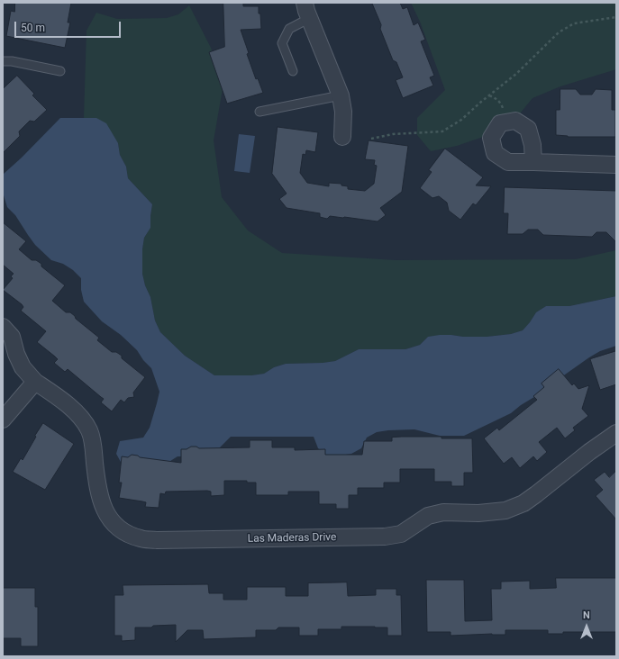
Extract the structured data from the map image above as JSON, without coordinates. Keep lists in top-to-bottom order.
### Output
{
  "streets": {
    "street": ["Las Maderas Drive"]
  },
  "scale_bar": "50 m",
  "north": "top"
}
